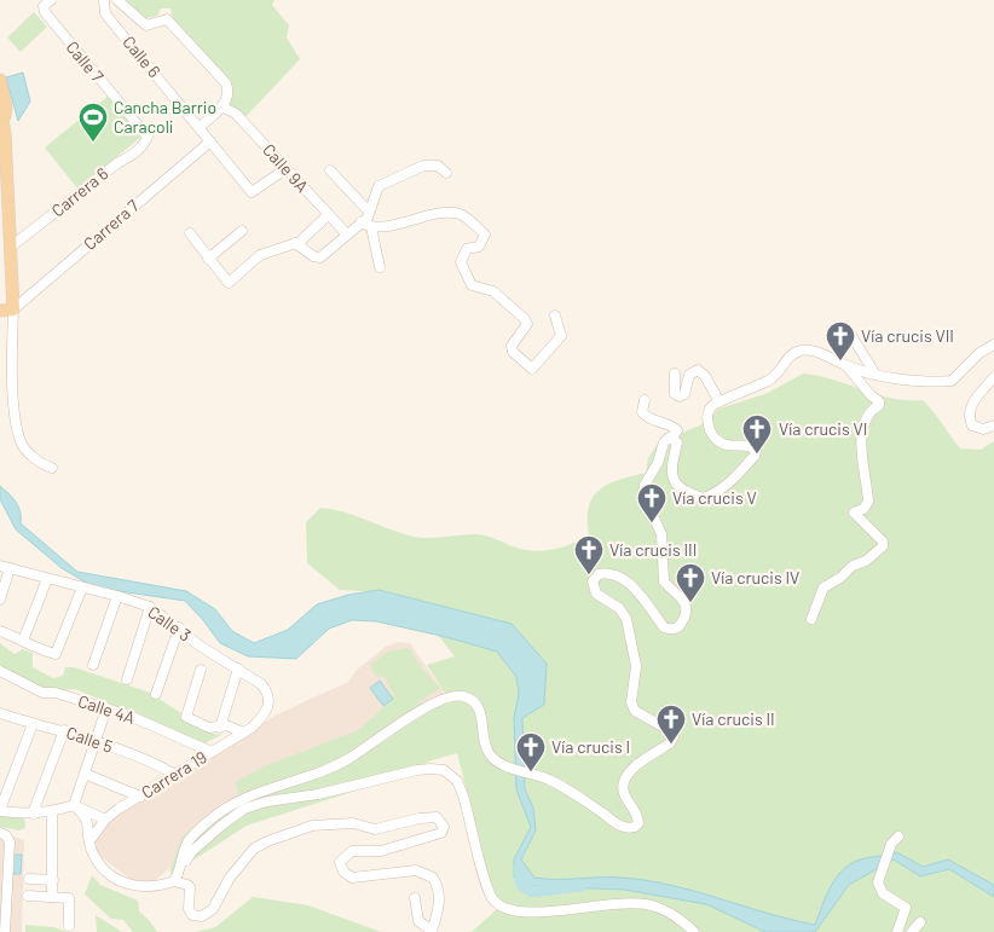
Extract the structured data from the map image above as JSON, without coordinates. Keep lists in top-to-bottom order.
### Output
{
  "streets": {
    "street": [
      "Calle 6",
      "Calle 7",
      "Calle 9A",
      "Carrera 6",
      "Carrera 7",
      "Calle 3",
      "Calle 4A",
      "Calle 5",
      "Carrera 19"
    ]
  },
  "crossings": [
    ["Calle 6", "Calle 9A"],
    ["Calle 6", "Carrera 7"],
    ["Calle 7", "Carrera 6"],
    ["Calle 3", "Carrera 19"],
    ["Calle 4A", "Carrera 19"],
    ["Calle 5", "Carrera 19"]
  ],
  "places": {
    "sports": ["Cancha Barrio Caracoli"],
    "church": [
      "Vía crucis VII",
      "Vía crucis VI",
      "Vía crucis V",
      "Vía crucis III",
      "Vía crucis IV",
      "Vía crucis II",
      "Vía crucis I"
    ]
  }
}
